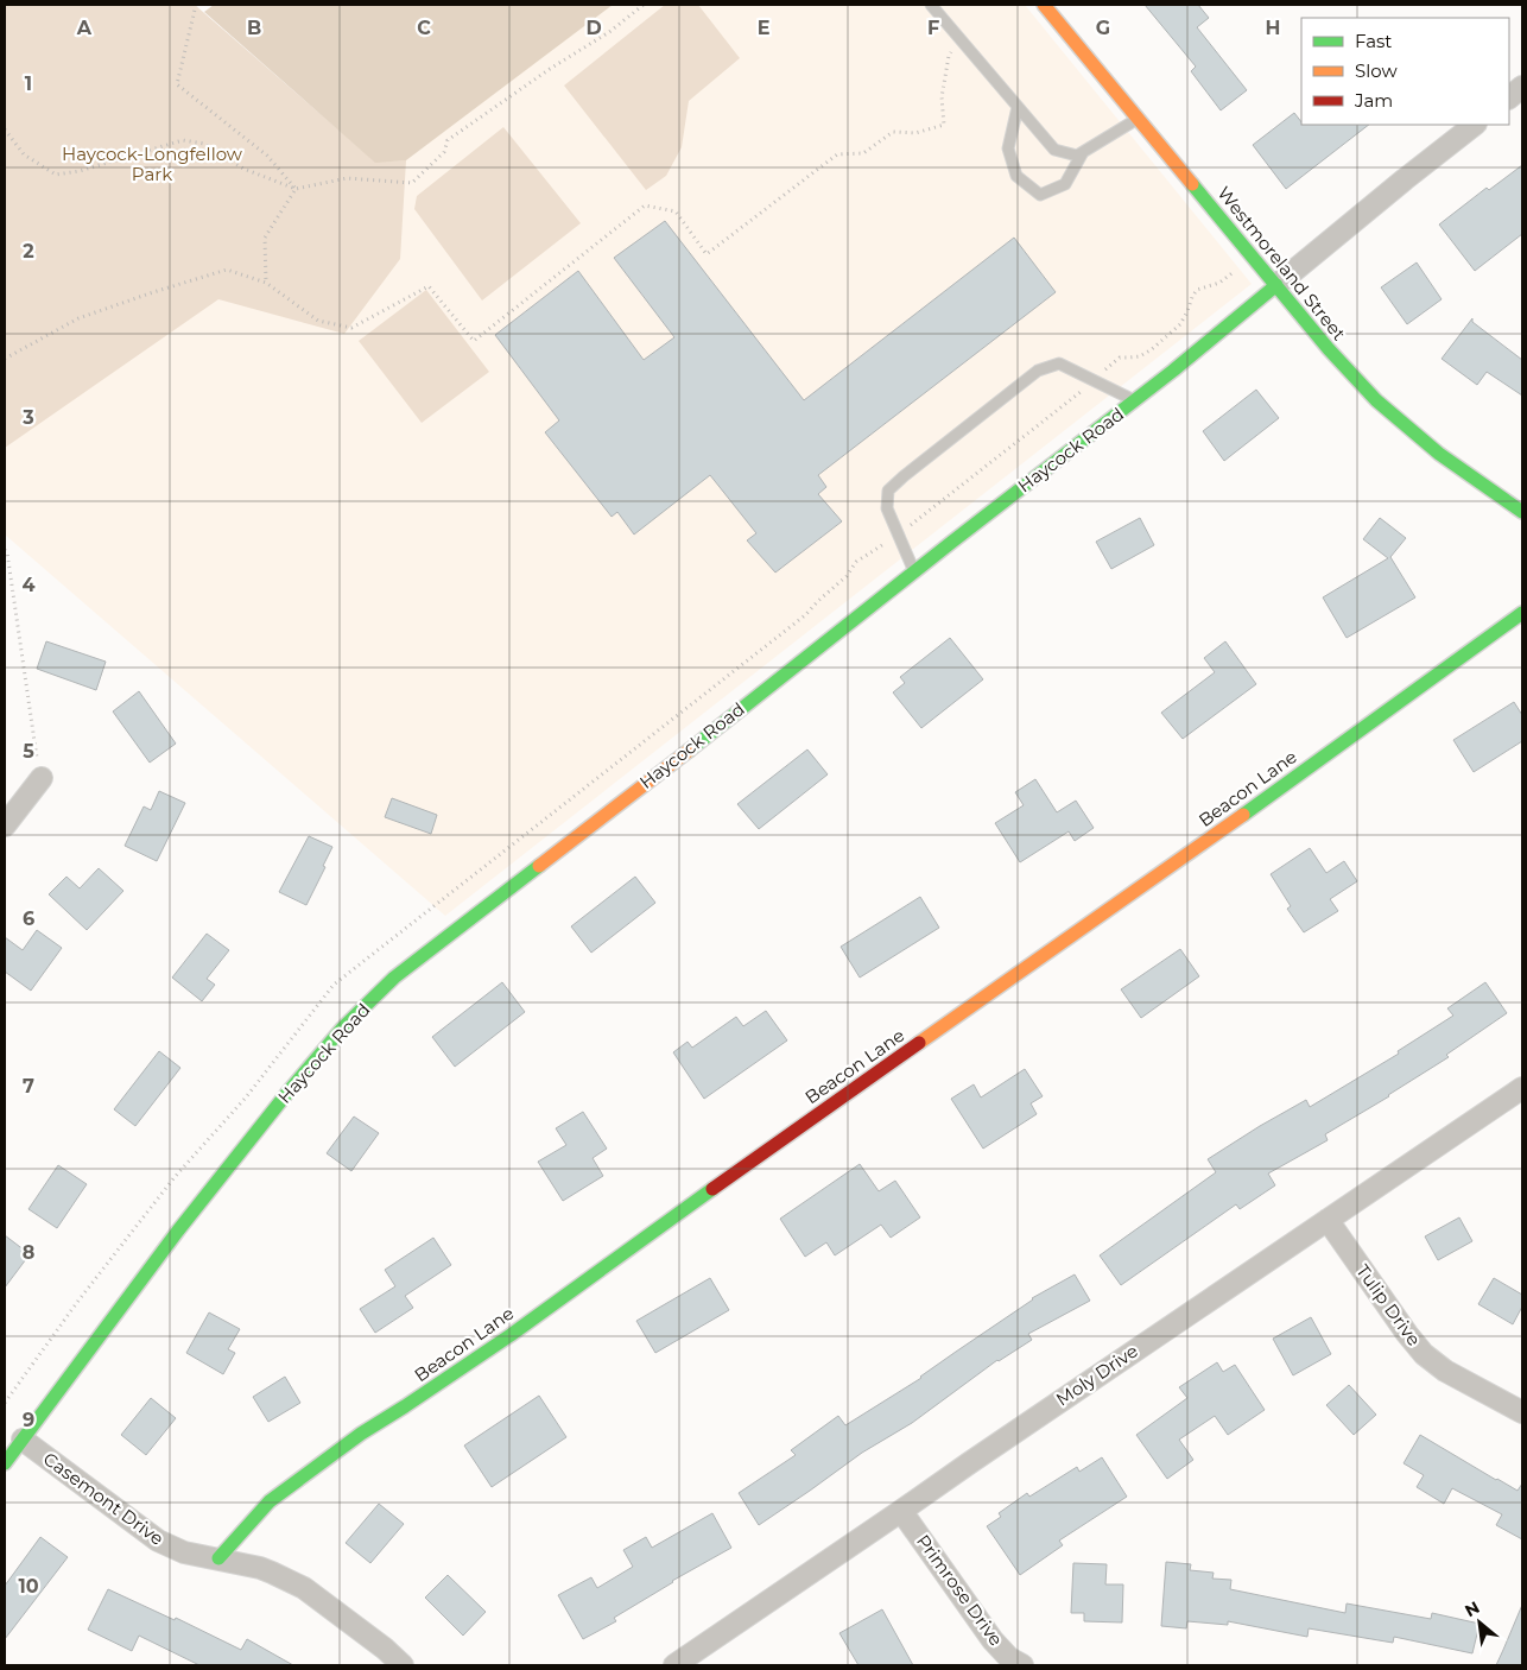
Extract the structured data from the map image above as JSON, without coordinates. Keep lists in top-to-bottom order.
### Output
{
  "streets": {
    "main road": ["Westmoreland Street", "Haycock Road", "Beacon Lane"],
    "street": [
      "Tulip Drive",
      "Moly Drive",
      "Casemont Drive",
      "Primrose Drive"
    ]
  },
  "crossings": [
    ["Westmoreland Street", "Haycock Road"],
    ["Haycock Road", "Casemont Drive"],
    ["Beacon Lane", "Casemont Drive"],
    ["Tulip Drive", "Moly Drive"],
    ["Moly Drive", "Primrose Drive"]
  ],
  "parks": ["Haycock-Longfellow Park"],
  "legend": ["Fast", "Slow", "Jam"],
  "north": "top left",
  "grid": {
    "columns": [
      "A",
      "B",
      "C",
      "D",
      "E",
      "F",
      "G",
      "H"
    ],
    "rows": [
      "1",
      "2",
      "3",
      "4",
      "5",
      "6",
      "7",
      "8",
      "9",
      "10"
    ]
  }
}
